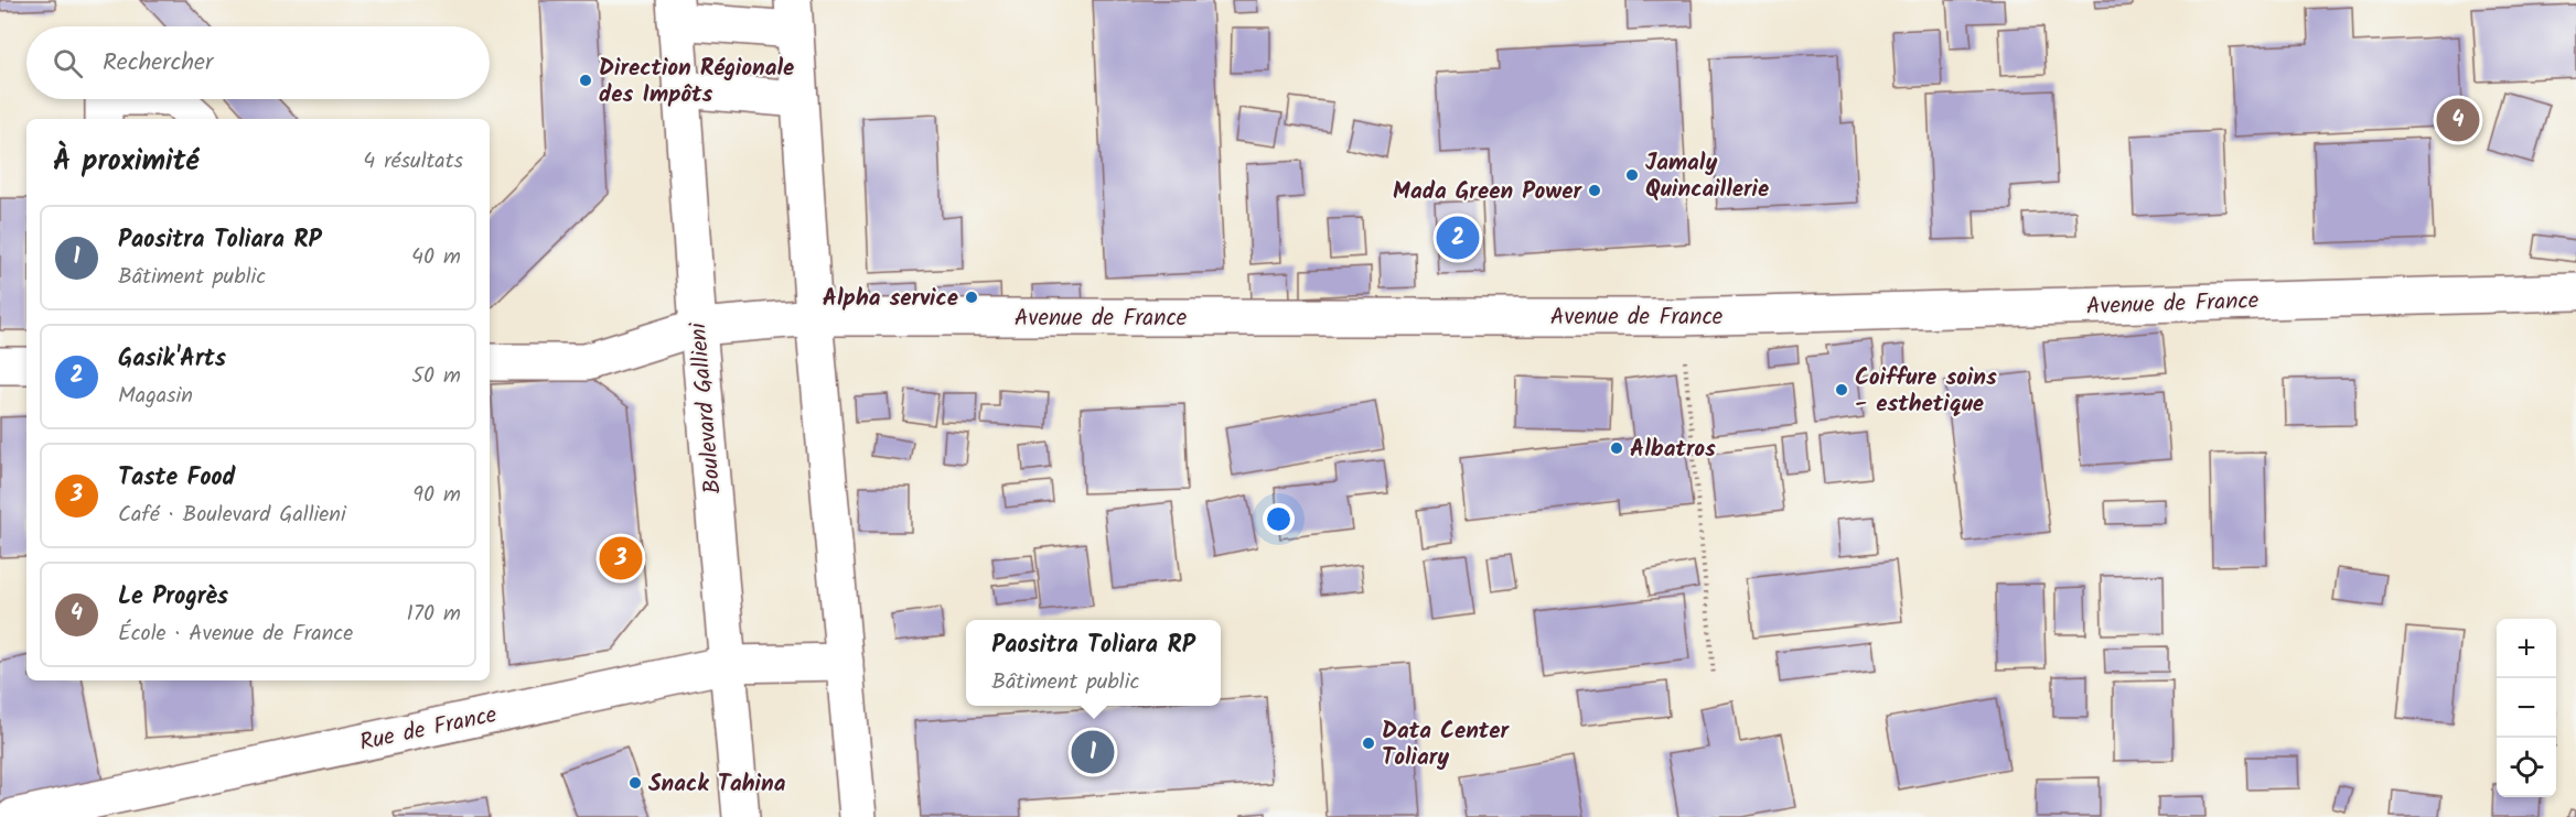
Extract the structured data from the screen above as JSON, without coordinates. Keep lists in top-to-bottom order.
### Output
{
  "streets": {
    "street": ["Avenue de France", "Boulevard Gallieni", "Rue de France"]
  },
  "crossings": [
    ["Avenue de France", "Boulevard Gallieni"],
    ["Boulevard Gallieni", "Rue de France"]
  ],
  "places": [
    "Direction Régionale des Impôts",
    "Jamaly Quincaillerie",
    "Mada Green Power",
    "Alpha service",
    "Coiffure soins - esthetique",
    "Albatros",
    "Data Center Toliary",
    "Snack Tahina"
  ],
  "page": {
    "search": "Rechercher",
    "pins": [
      "4",
      "2",
      "3",
      "1"
    ],
    "heading": ["À proximité", "4 résultats"],
    "list": [
      {
        "mark": "1",
        "name": "Paositra Toliara RP",
        "note": "Bâtiment public",
        "value": "40 m"
      },
      {
        "mark": "2",
        "name": "Gasik'Arts",
        "note": "Magasin",
        "value": "50 m"
      },
      {
        "mark": "3",
        "name": "Taste Food",
        "note": "Café · Boulevard Gallieni",
        "value": "90 m"
      },
      {
        "mark": "4",
        "name": "Le Progrès",
        "note": "École · Avenue de France",
        "value": "170 m"
      }
    ],
    "map_buttons": ["+", "−"],
    "popup": ["Paositra Toliara RP", "Bâtiment public"]
  }
}
